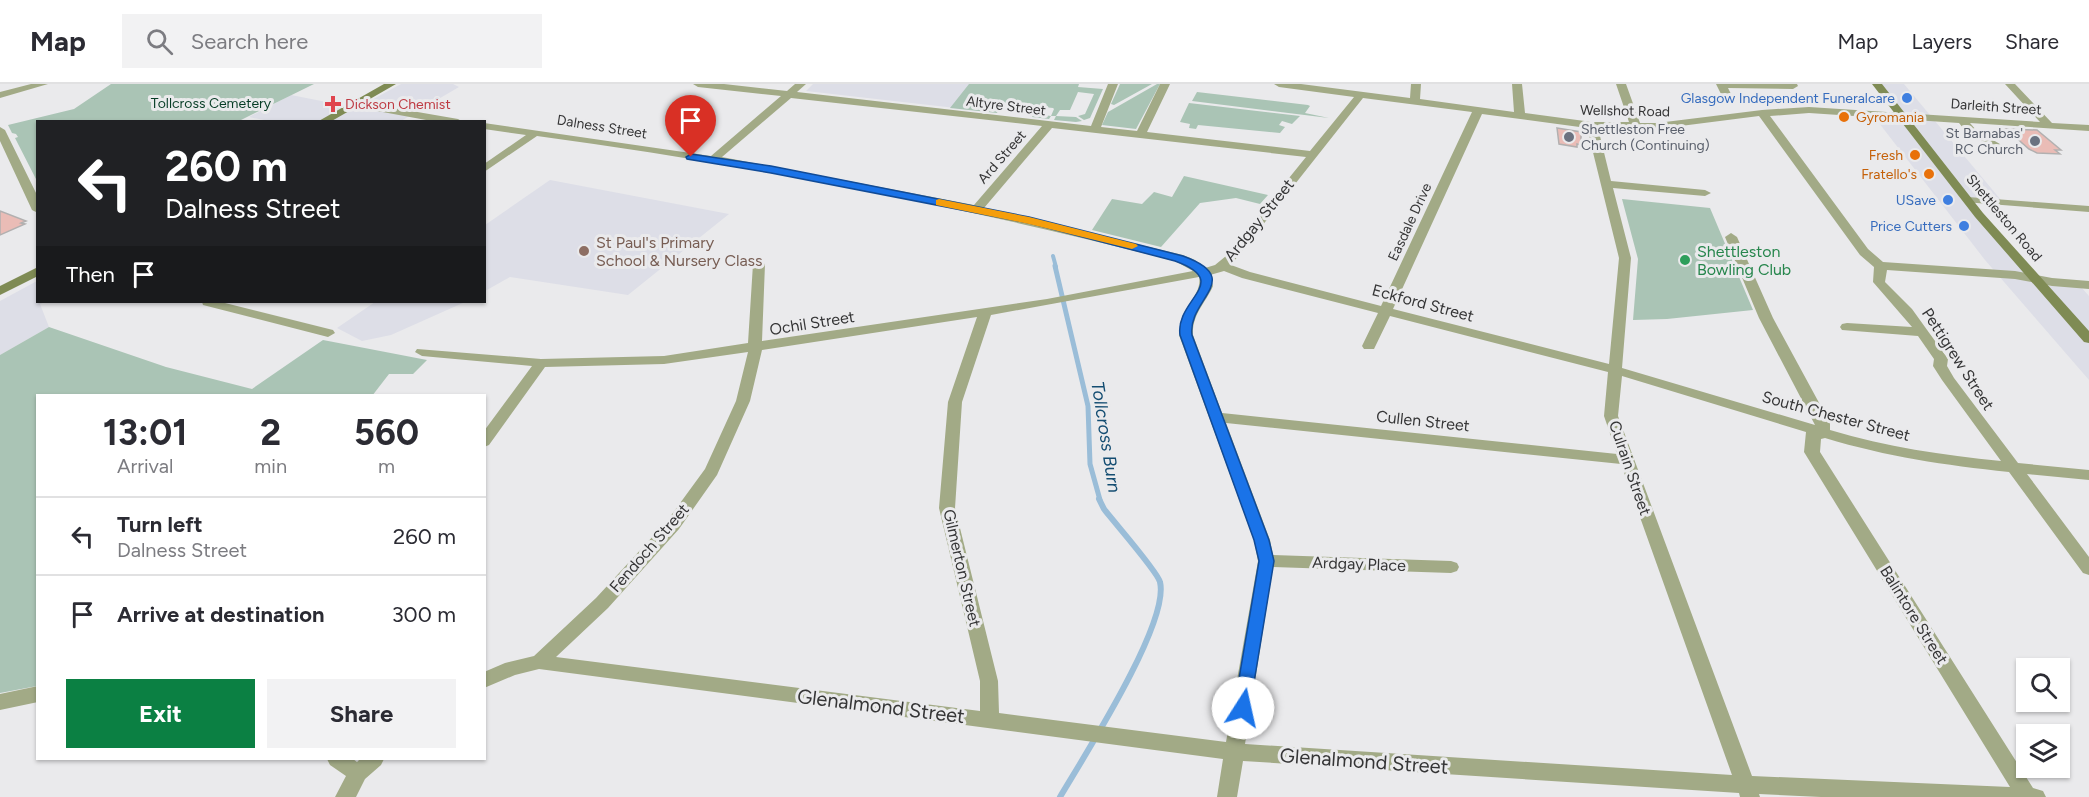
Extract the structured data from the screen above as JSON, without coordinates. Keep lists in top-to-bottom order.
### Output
{
  "streets": {
    "street": [
      "Altyre Street",
      "Darleith Street",
      "Wellshot Road",
      "Dalness Street",
      "Ard Street",
      "Shettleston Road",
      "Ardgay Street",
      "Easdale Drive",
      "Eckford Street",
      "Ochil Street",
      "Pettigrew Street",
      "South Chester Street",
      "Cullen Street",
      "Culrain Street",
      "Fendoch Street",
      "Ardgay Place",
      "Gilmerton Street",
      "Balintore Street",
      "Glenalmond Street"
    ]
  },
  "crossings": [
    ["Altyre Street", "Ard Street"],
    ["Altyre Street", "Ardgay Street"],
    ["Darleith Street", "Wellshot Road"],
    ["Darleith Street", "Shettleston Road"],
    ["Wellshot Road", "Shettleston Road"],
    ["Wellshot Road", "Ardgay Street"],
    ["Wellshot Road", "Easdale Drive"],
    ["Wellshot Road", "Culrain Street"],
    ["Dalness Street", "Ard Street"],
    ["Dalness Street", "Ardgay Street"],
    ["Dalness Street", "Ochil Street"],
    ["Ardgay Street", "Eckford Street"],
    ["Ardgay Street", "Ochil Street"],
    ["Easdale Drive", "Eckford Street"],
    ["Eckford Street", "South Chester Street"],
    ["Eckford Street", "Culrain Street"],
    ["Ochil Street", "Fendoch Street"],
    ["Ochil Street", "Gilmerton Street"],
    ["Pettigrew Street", "South Chester Street"],
    ["South Chester Street", "Culrain Street"],
    ["South Chester Street", "Balintore Street"],
    ["Cullen Street", "Culrain Street"],
    ["Culrain Street", "Glenalmond Street"],
    ["Fendoch Street", "Glenalmond Street"],
    ["Gilmerton Street", "Glenalmond Street"],
    ["Balintore Street", "Glenalmond Street"]
  ],
  "water": ["Tollcross Burn"],
  "parks": ["Tollcross Cemetery"],
  "places": {
    "other": [
      "Glasgow Independent Funeralcare",
      "Gyromania",
      "Shettleston Free Church (Continuing)",
      "St Barnabas' RC Church",
      "Fresh",
      "Fratello's",
      "USave",
      "Price Cutters",
      "St Paul's Primary School & Nursery Class",
      "Shettleston Bowling Club"
    ],
    "health": ["Dickson Chemist"]
  },
  "page": {
    "header": "Map",
    "search": "Search here",
    "nav": ["Map", "Layers", "Share"],
    "turn": ["260 m", "Dalness Street"],
    "then": "Then",
    "eta": [
      "13:01",
      "Arrival",
      "2",
      "min",
      "560",
      "m"
    ],
    "list": [
      {
        "name": "Turn left",
        "note": "Dalness Street",
        "value": "260 m"
      },
      {
        "name": "Arrive at destination",
        "value": "300 m"
      }
    ],
    "buttons": ["Exit", "Share"]
  }
}
